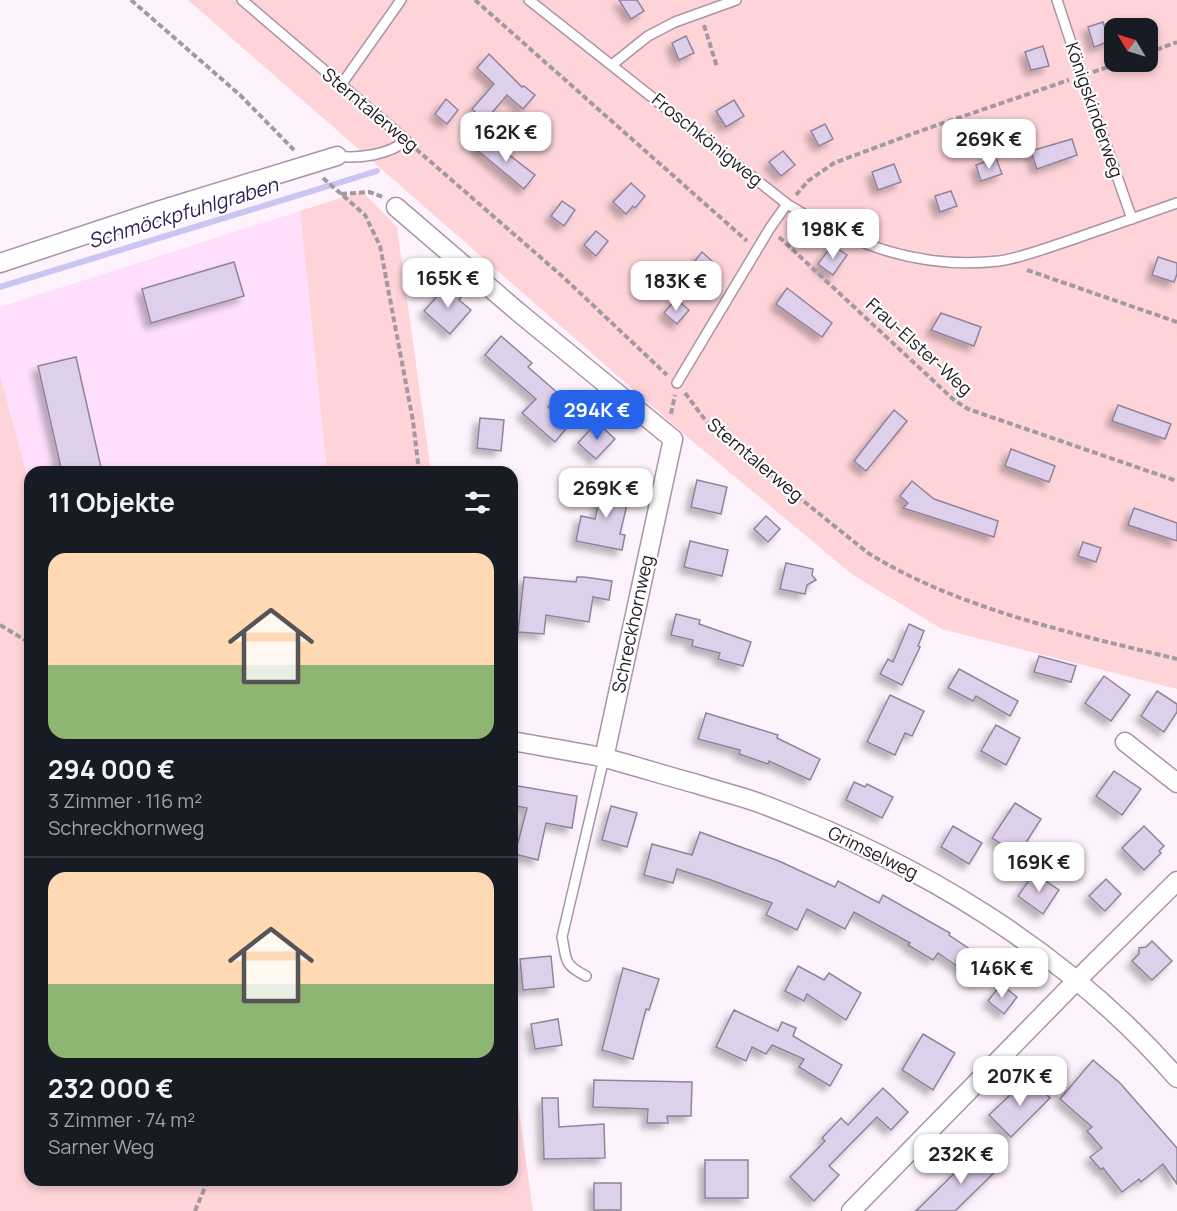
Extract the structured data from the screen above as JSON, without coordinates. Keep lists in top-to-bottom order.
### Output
{
  "streets": {
    "street": ["Schreckhornweg", "Grimselweg"],
    "lane": ["Sterntalerweg", "Königskinderweg", "Froschkönigweg"],
    "path": ["Frau-Elster-Weg"]
  },
  "crossings": [
    ["Königskinderweg", "Froschkönigweg"],
    ["Schreckhornweg", "Grimselweg"]
  ],
  "water": ["Schmöckpfuhlgraben"],
  "north": "top left",
  "page": {
    "price": [
      "162K €",
      "269K €",
      "198K €",
      "165K €",
      "183K €",
      "294K €",
      "269K €",
      "169K €",
      "146K €",
      "207K €",
      "232K €"
    ],
    "heading": "11 Objekte",
    "list": [
      {
        "name": "294 000 €",
        "note": "3 Zimmer · 116 m² · Schreckhornweg"
      },
      {
        "name": "232 000 €",
        "note": "3 Zimmer · 74 m² · Sarner Weg"
      }
    ]
  }
}
